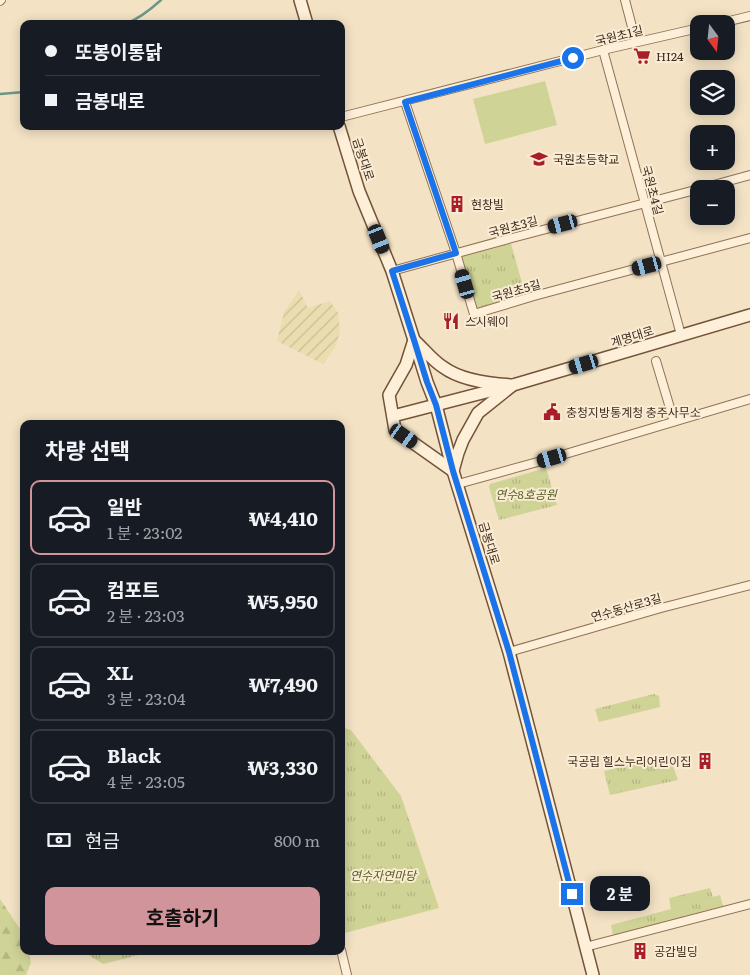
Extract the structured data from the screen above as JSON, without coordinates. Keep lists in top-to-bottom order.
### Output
{
  "streets": {
    "street": [
      "국원초1길",
      "금봉대로",
      "국원초4길",
      "국원초3길",
      "국원초5길",
      "계명대로",
      "연수동산로3길"
    ]
  },
  "crossings": [
    ["국원초1길", "국원초4길"],
    ["국원초1길", "국원초5길"],
    ["금봉대로", "국원초3길"],
    ["금봉대로", "계명대로"],
    ["금봉대로", "연수동산로3길"],
    ["국원초4길", "국원초3길"],
    ["국원초4길", "국원초5길"],
    ["국원초4길", "계명대로"],
    ["국원초3길", "국원초5길"]
  ],
  "parks": ["연수8호공원", "연수자연마당"],
  "places": {
    "supermarket": ["HI24"],
    "school or university": ["국원초등학교"],
    "building": ["현창빌", "국공립 힐스누리어린이집", "공감빌딩"],
    "restaurant": ["스시웨이"],
    "public building": ["충청지방통계청 충주사무소"]
  },
  "north": "bottom",
  "page": {
    "map_buttons": ["+", "−"],
    "banner": ["또봉이통닭", "금봉대로"],
    "heading": "차량 선택",
    "list": [
      {
        "name": "일반",
        "note": "1 분 · 23:02",
        "value": "₩4,410"
      },
      {
        "name": "컴포트",
        "note": "2 분 · 23:03",
        "value": "₩5,950"
      },
      {
        "name": "XL",
        "note": "3 분 · 23:04",
        "value": "₩7,490"
      },
      {
        "name": "Black",
        "note": "4 분 · 23:05",
        "value": "₩3,330"
      }
    ],
    "pay": ["현금", "800 m"],
    "bubble": "2 분",
    "buttons": "호출하기"
  }
}
